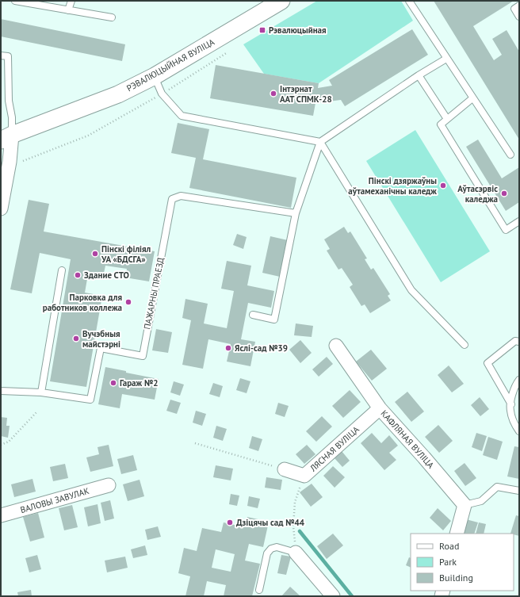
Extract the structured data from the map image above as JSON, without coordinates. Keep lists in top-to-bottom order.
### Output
{
  "streets": {
    "street": [
      "РЭВАЛЮЦЫЙНАЯ ВУЛІЦА",
      "КАФЛЯНАЯ ВУЛІЦА",
      "ЛЯСНАЯ ВУЛІЦА",
      "ВАЛОВЫ ЗАВУЛАК"
    ],
    "lane": ["ПАЖАРНЫ ПРАЕЗД"]
  },
  "crossings": [
    ["КАФЛЯНАЯ ВУЛІЦА", "ЛЯСНАЯ ВУЛІЦА"]
  ],
  "places": {
    "transit": ["Рэвалюцыйная"],
    "other": [
      "Інтэрнат ААТ СПМК-28",
      "Пінскі дзяржаўны аўтамеханічны каледж",
      "Аўтасэрвіс каледжа",
      "Пінскі філіял УА «БДСГА»",
      "Здание СТО",
      "Парковка для работников коллежа",
      "Вучэбныя майстэрні",
      "Яслі-сад №39",
      "Гараж №2",
      "Дзіцячы сад №44"
    ]
  },
  "legend": ["Road", "Park", "Building"]
}
